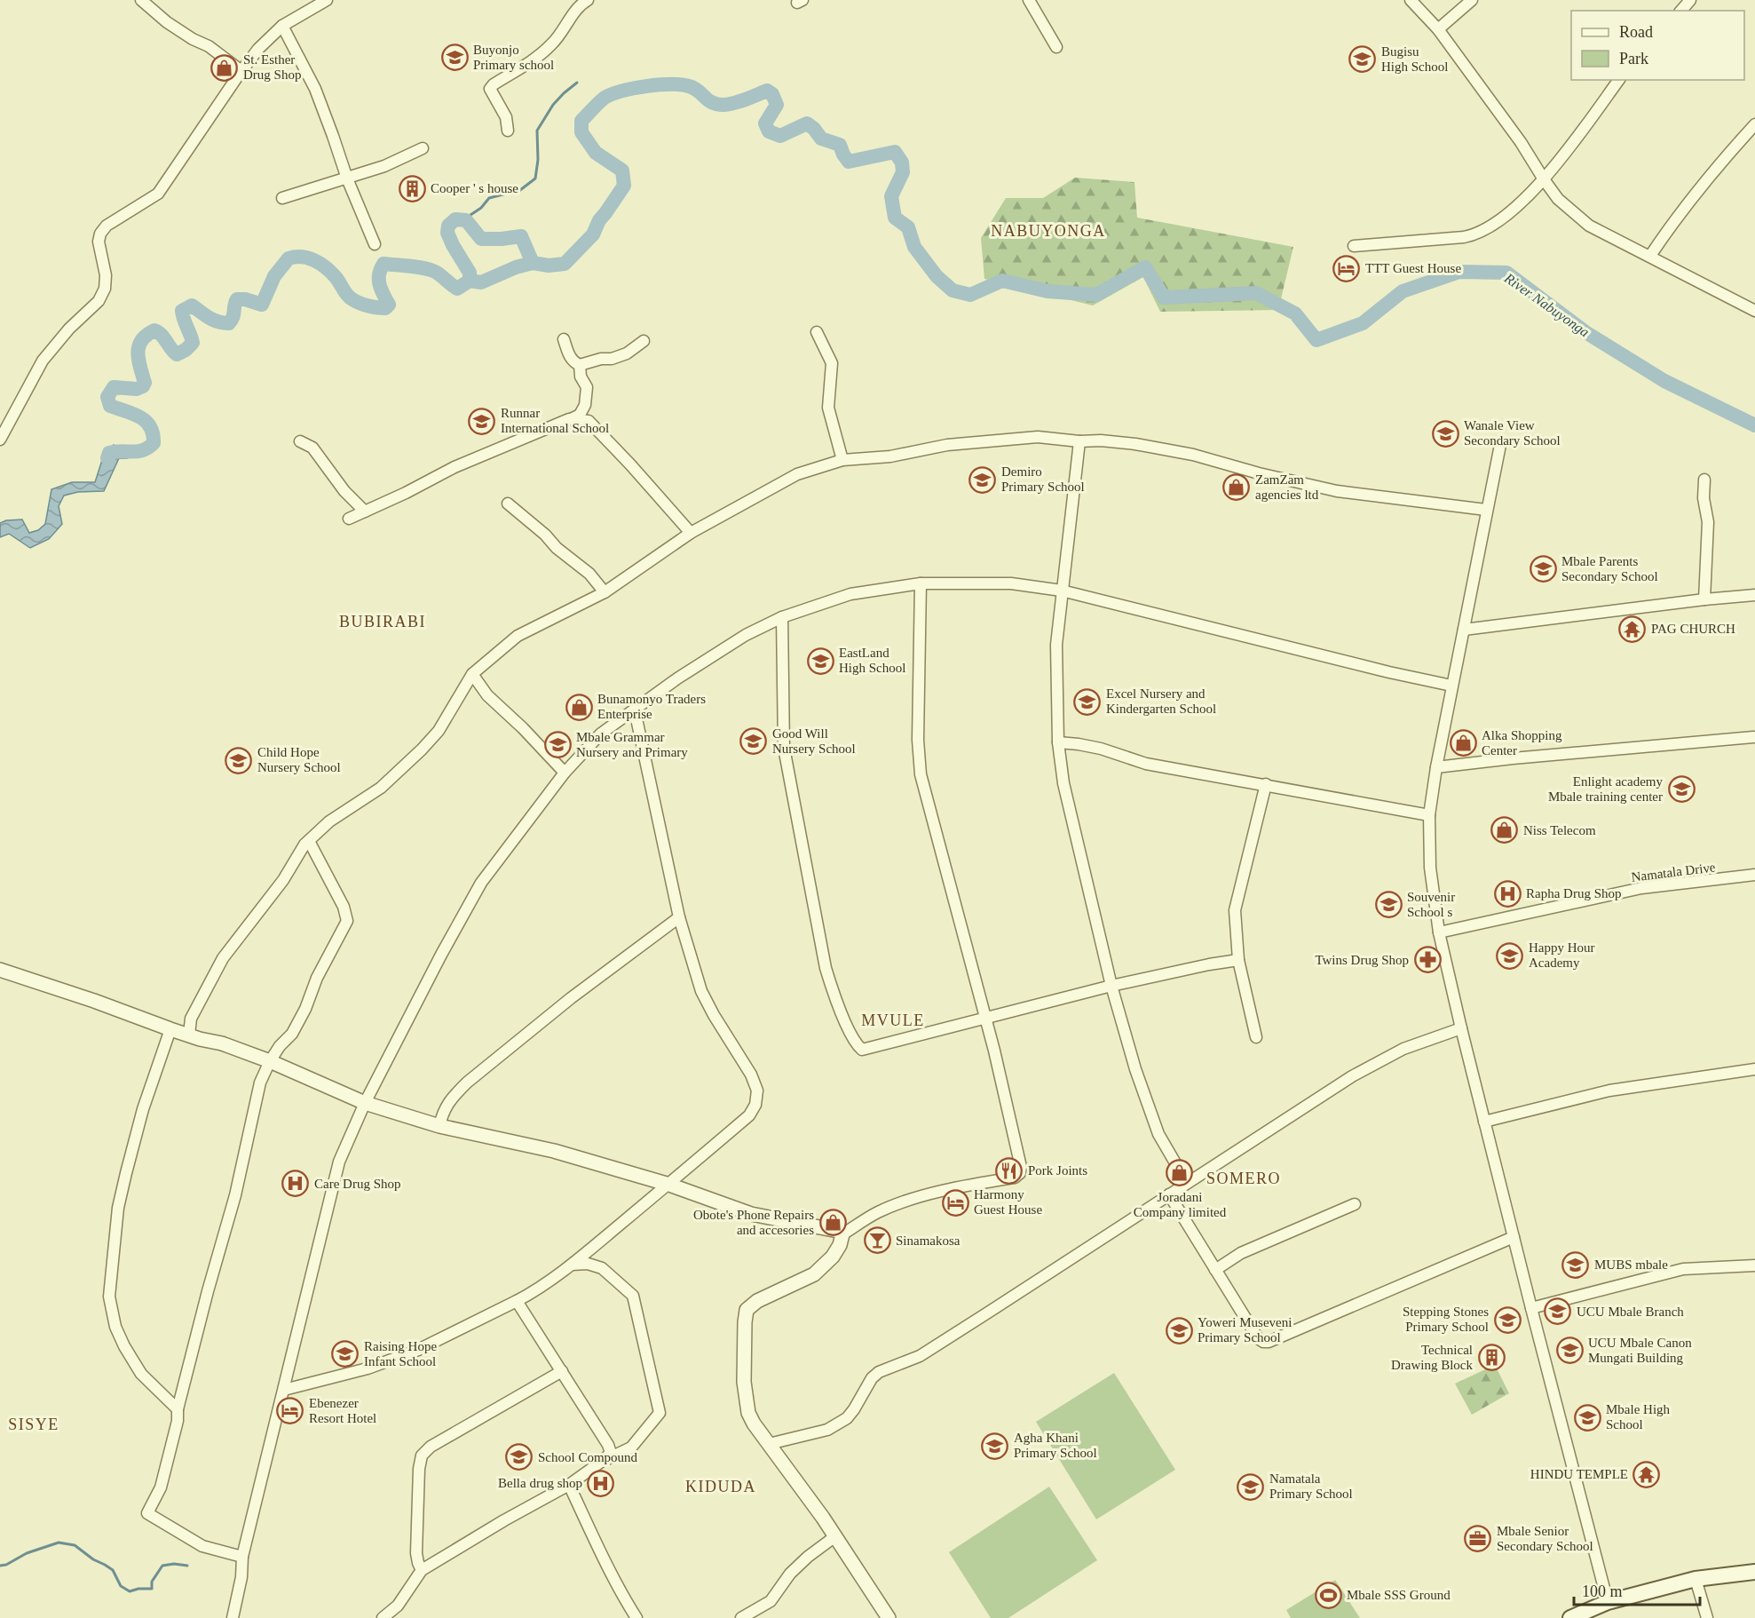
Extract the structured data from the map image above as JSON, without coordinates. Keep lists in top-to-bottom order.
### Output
{
  "streets": {
    "street": ["Namatala Drive"]
  },
  "districts": [
    "NABUYONGA",
    "BUBIRABI",
    "MVULE",
    "SOMERO",
    "SISYE",
    "KIDUDA"
  ],
  "water": ["River Nabuyonga"],
  "places": {
    "school or university": [
      "Buyonjo Primary school",
      "Bugisu High School",
      "Runnar International School",
      "Wanale View Secondary School",
      "Demiro Primary School",
      "Mbale Parents Secondary School",
      "EastLand High School",
      "Excel Nursery and Kindergarten School",
      "Good Will Nursery School",
      "Mbale Grammar Nursery and Primary",
      "Child Hope Nursery School",
      "Enlight academy Mbale training center",
      "Souvenir School s",
      "Happy Hour Academy",
      "MUBS mbale",
      "UCU Mbale Branch",
      "Stepping Stones Primary School",
      "Yoweri Museveni Primary School",
      "UCU Mbale Canon Mungati Building",
      "Raising Hope Infant School",
      "Mbale High School",
      "Agha Khani Primary School",
      "School Compound",
      "Namatala Primary School"
    ],
    "shop": [
      "St. Esther Drug Shop",
      "ZamZam agencies ltd",
      "Bunamonyo Traders Enterprise",
      "Alka Shopping Center",
      "Niss Telecom",
      "Joradani Company limited",
      "Obote's Phone Repairs and accesories"
    ],
    "building": ["Cooper ' s house", "Technical Drawing Block"],
    "hotel": ["TTT Guest House", "Harmony Guest House", "Ebenezer Resort Hotel"],
    "temple": ["PAG CHURCH", "HINDU TEMPLE"],
    "hospital": ["Rapha Drug Shop", "Care Drug Shop", "Bella drug shop"],
    "pharmacy": ["Twins Drug Shop"],
    "restaurant": ["Pork Joints"],
    "bar": ["Sinamakosa"],
    "office": ["Mbale Senior Secondary School"],
    "sports": ["Mbale SSS Ground"]
  },
  "legend": ["Road", "Park"],
  "scale_bar": "100 m"
}
